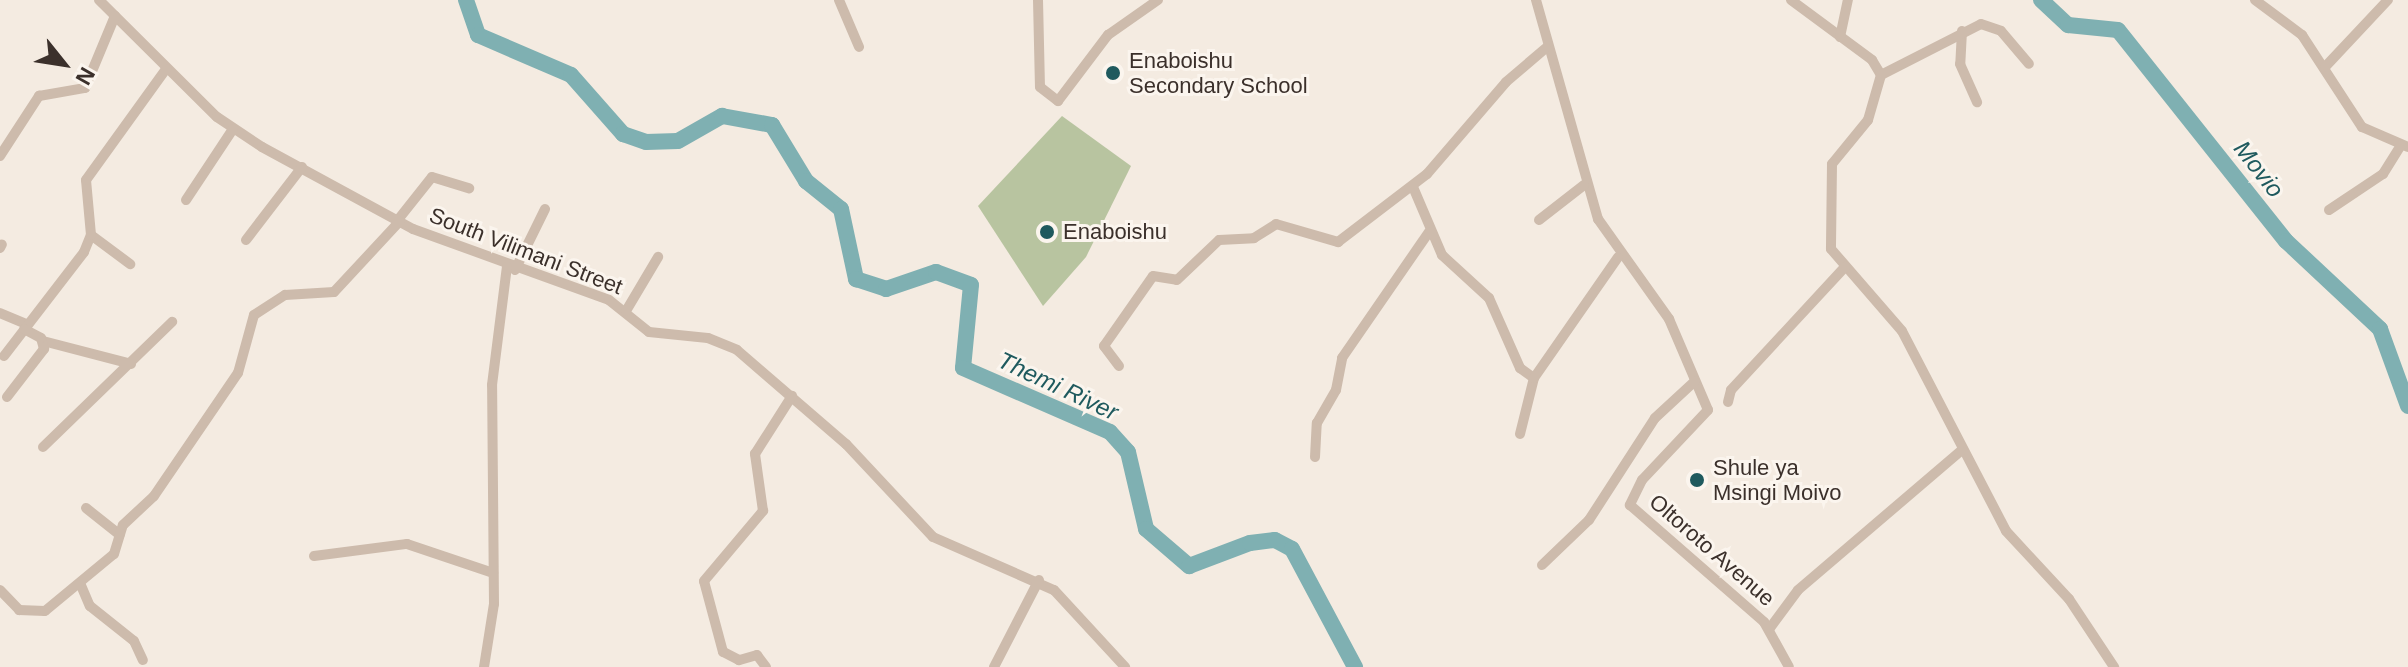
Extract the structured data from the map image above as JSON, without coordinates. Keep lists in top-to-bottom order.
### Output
{
  "streets": {
    "street": ["South Vilimani Street", "Oltoroto Avenue"]
  },
  "water": ["Movio", "Themi River"],
  "places": ["Enaboishu Secondary School", "Enaboishu", "Shule ya Msingi Moivo"],
  "north": "bottom right"
}
